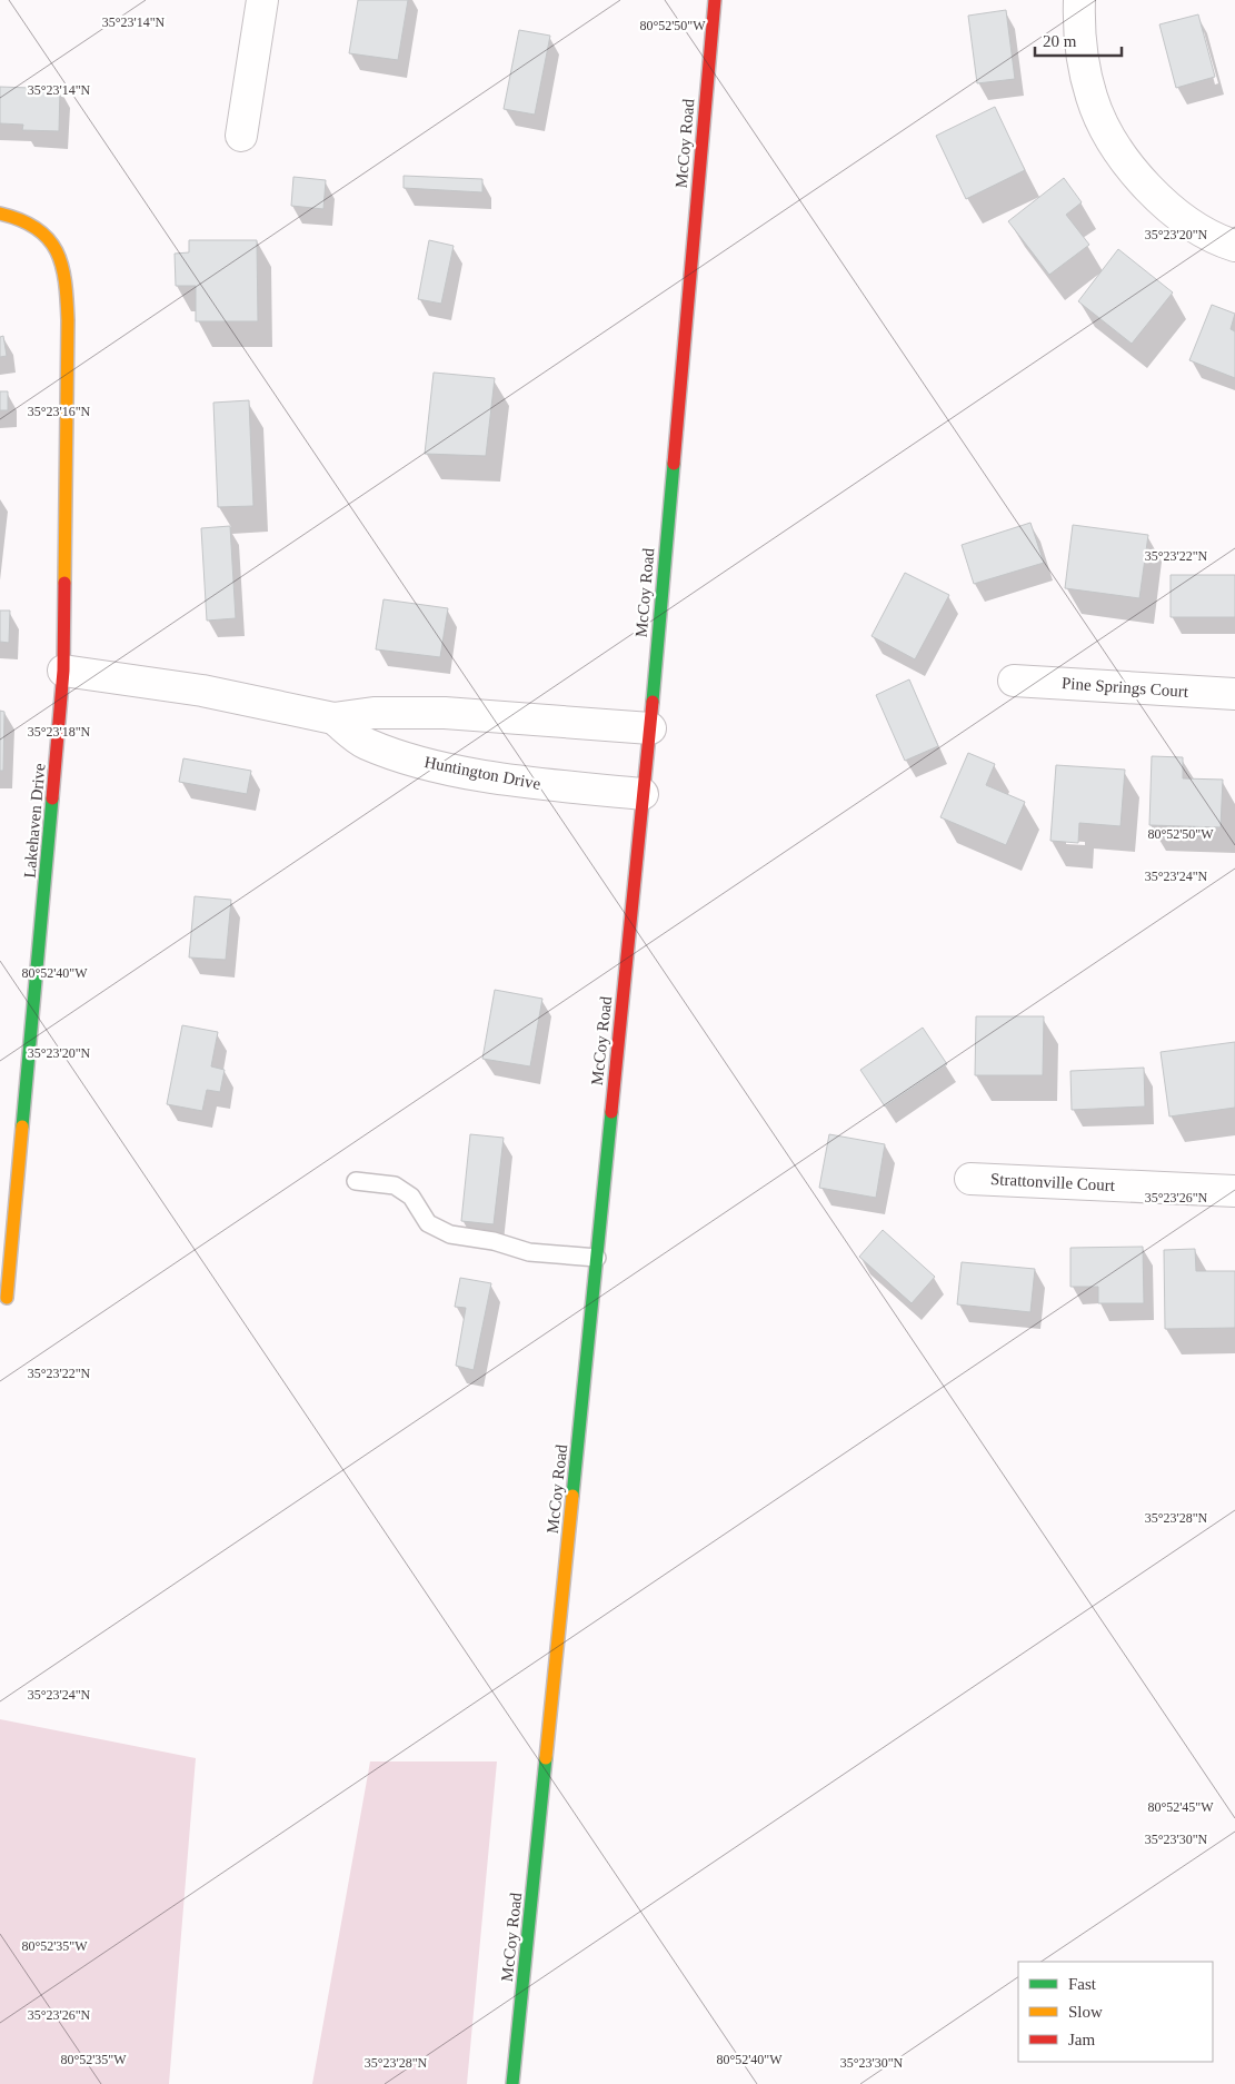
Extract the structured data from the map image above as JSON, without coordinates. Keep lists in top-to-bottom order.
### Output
{
  "streets": {
    "main road": ["McCoy Road", "Lakehaven Drive"],
    "street": ["Pine Springs Court", "Huntington Drive", "Strattonville Court"]
  },
  "crossings": [
    ["McCoy Road", "Huntington Drive"],
    ["Huntington Drive", "Lakehaven Drive"]
  ],
  "legend": ["Fast", "Slow", "Jam"],
  "scale_bar": "20 m",
  "coordinates": [
    "35°23'14\"N",
    "80°52'50\"W",
    "35°23'20\"N",
    "35°23'16\"N",
    "35°23'22\"N",
    "35°23'18\"N",
    "35°23'24\"N",
    "80°52'40\"W",
    "35°23'26\"N",
    "35°23'28\"N",
    "80°52'45\"W",
    "35°23'30\"N",
    "80°52'35\"W"
  ]
}
